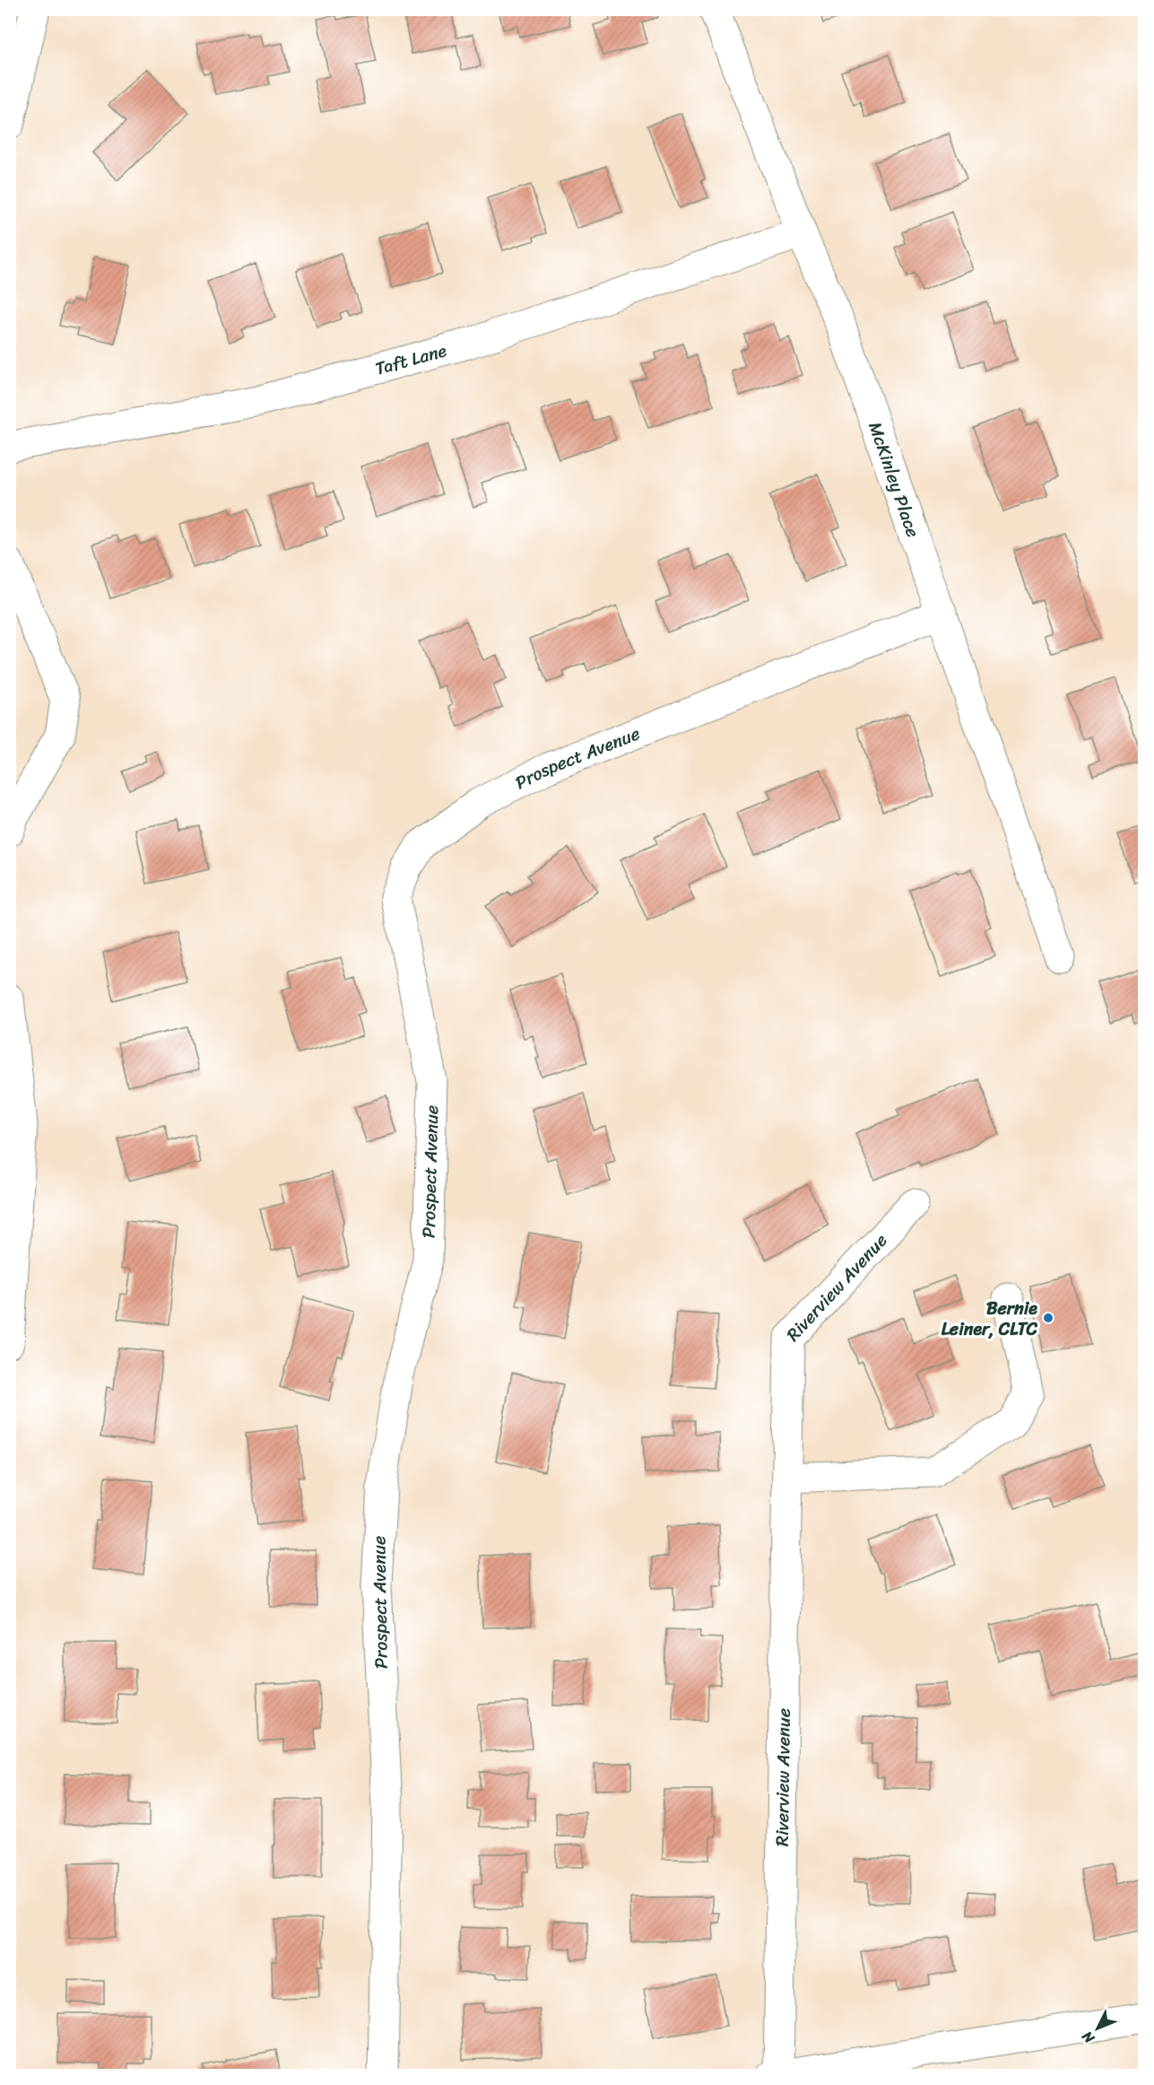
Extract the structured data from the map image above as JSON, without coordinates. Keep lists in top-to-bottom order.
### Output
{
  "streets": {
    "street": [
      "Taft Lane",
      "McKinley Place",
      "Prospect Avenue",
      "Riverview Avenue"
    ]
  },
  "crossings": [
    ["Taft Lane", "McKinley Place"],
    ["McKinley Place", "Prospect Avenue"]
  ],
  "places": ["Bernie Leiner, CLTC"],
  "north": "bottom left"
}
